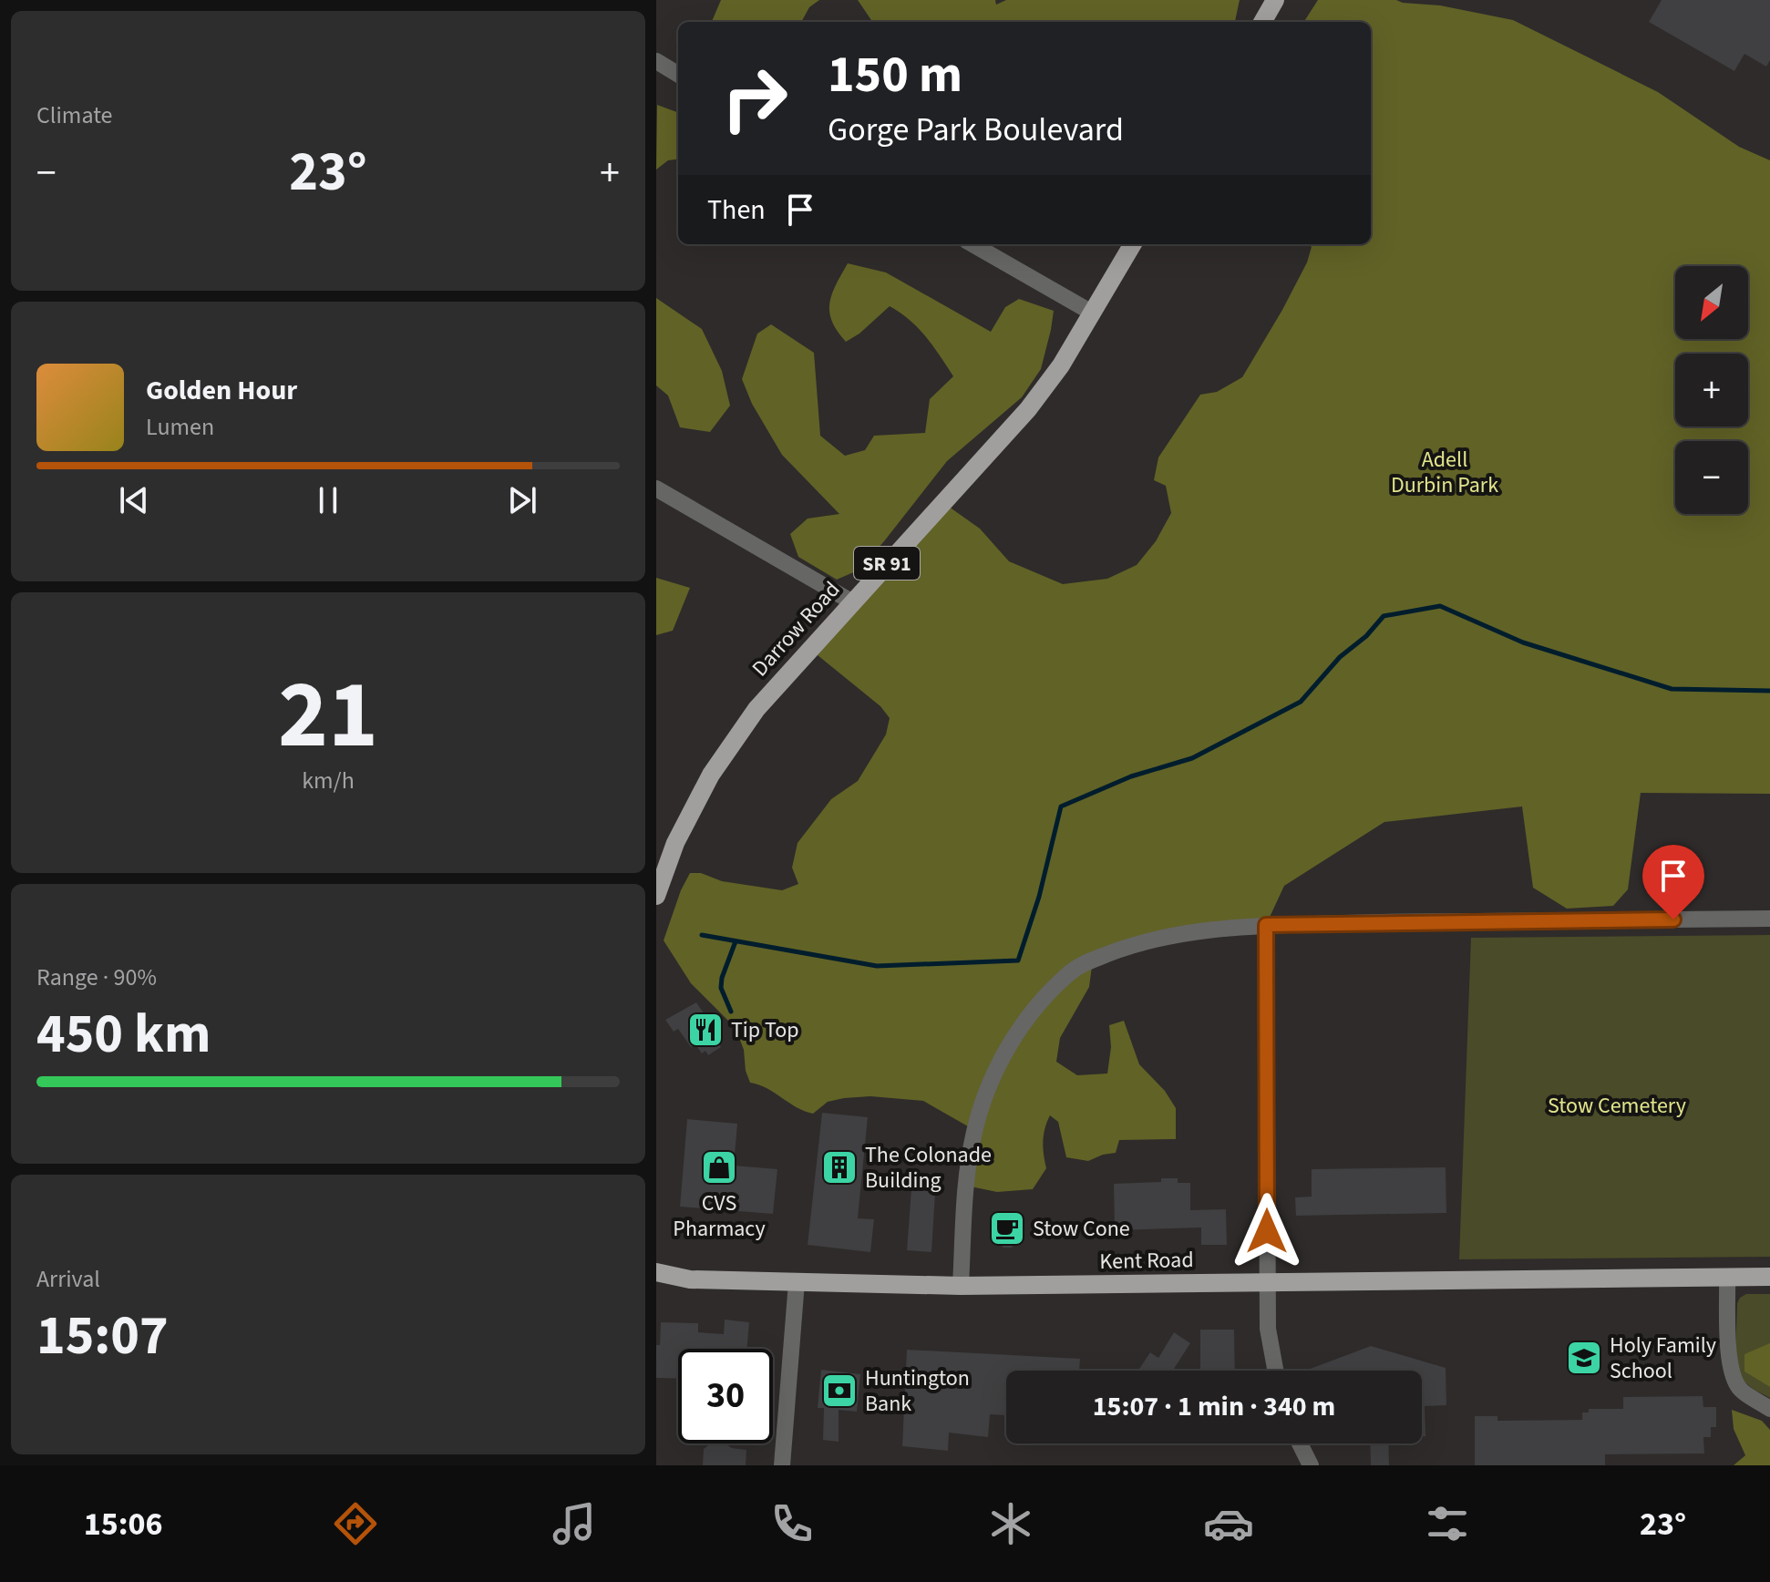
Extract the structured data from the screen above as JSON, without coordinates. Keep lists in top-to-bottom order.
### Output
{
  "streets": {
    "main road": ["SR 91", "Darrow Road", "Kent Road"]
  },
  "parks": ["Adell Durbin Park", "Stow Cemetery"],
  "places": {
    "restaurant": ["Tip Top"],
    "shop": ["CVS Pharmacy"],
    "building": ["The Colonade Building"],
    "cafe": ["Stow Cone"],
    "school or university": ["Holy Family School"],
    "bank": ["Huntington Bank"]
  },
  "north": "bottom left",
  "page": {
    "tile": [
      "Climate",
      ["21", "km/h"],
      ["Range · 90%", "450 km"],
      ["Arrival", "15:07"]
    ],
    "turn": ["150 m", "Gorge Park Boulevard"],
    "heat": ["−", "23°", "+"],
    "then": "Then",
    "map_buttons": ["+", "−"],
    "song": ["Golden Hour", "Lumen"],
    "limit": "30",
    "trip": "15:07 · 1 min · 340 m",
    "tabs": ["15:06", "23°"]
  }
}
